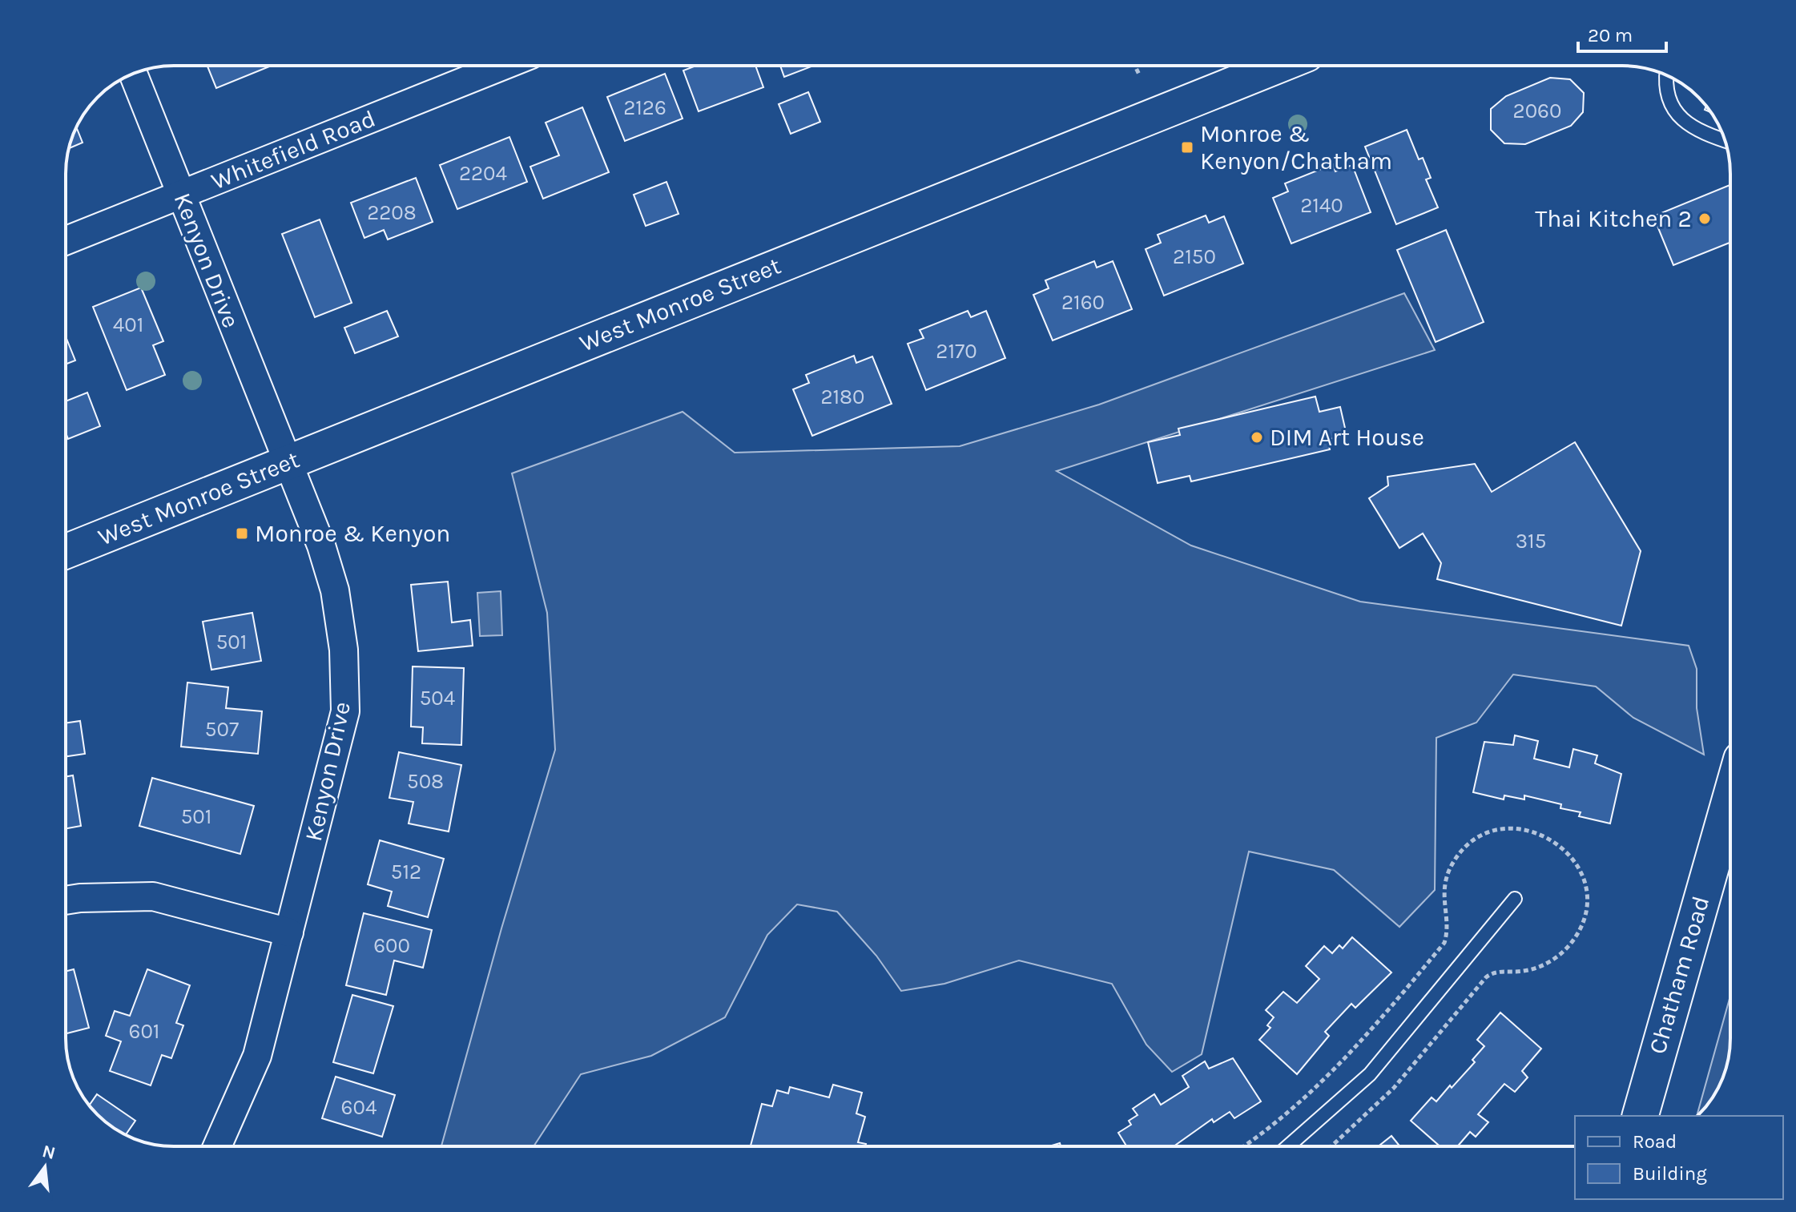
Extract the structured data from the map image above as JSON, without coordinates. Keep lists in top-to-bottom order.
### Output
{
  "streets": {
    "main road": ["Chatham Road"],
    "street": ["Whitefield Road", "Kenyon Drive", "West Monroe Street"]
  },
  "crossings": [
    ["Whitefield Road", "Kenyon Drive"],
    ["Kenyon Drive", "West Monroe Street"]
  ],
  "places": {
    "transit": ["Monroe & Kenyon/Chatham", "Monroe & Kenyon"],
    "other": ["Thai Kitchen 2", "DIM Art House"]
  },
  "house_numbers": [
    "2126",
    "2060",
    "2204",
    "2140",
    "2208",
    "2150",
    "2160",
    "401",
    "2170",
    "2180",
    "315",
    "501",
    "504",
    "507",
    "508",
    "501",
    "512",
    "600",
    "601",
    "604"
  ],
  "legend": ["Road", "Building"],
  "scale_bar": "20 m",
  "north": "top"
}
